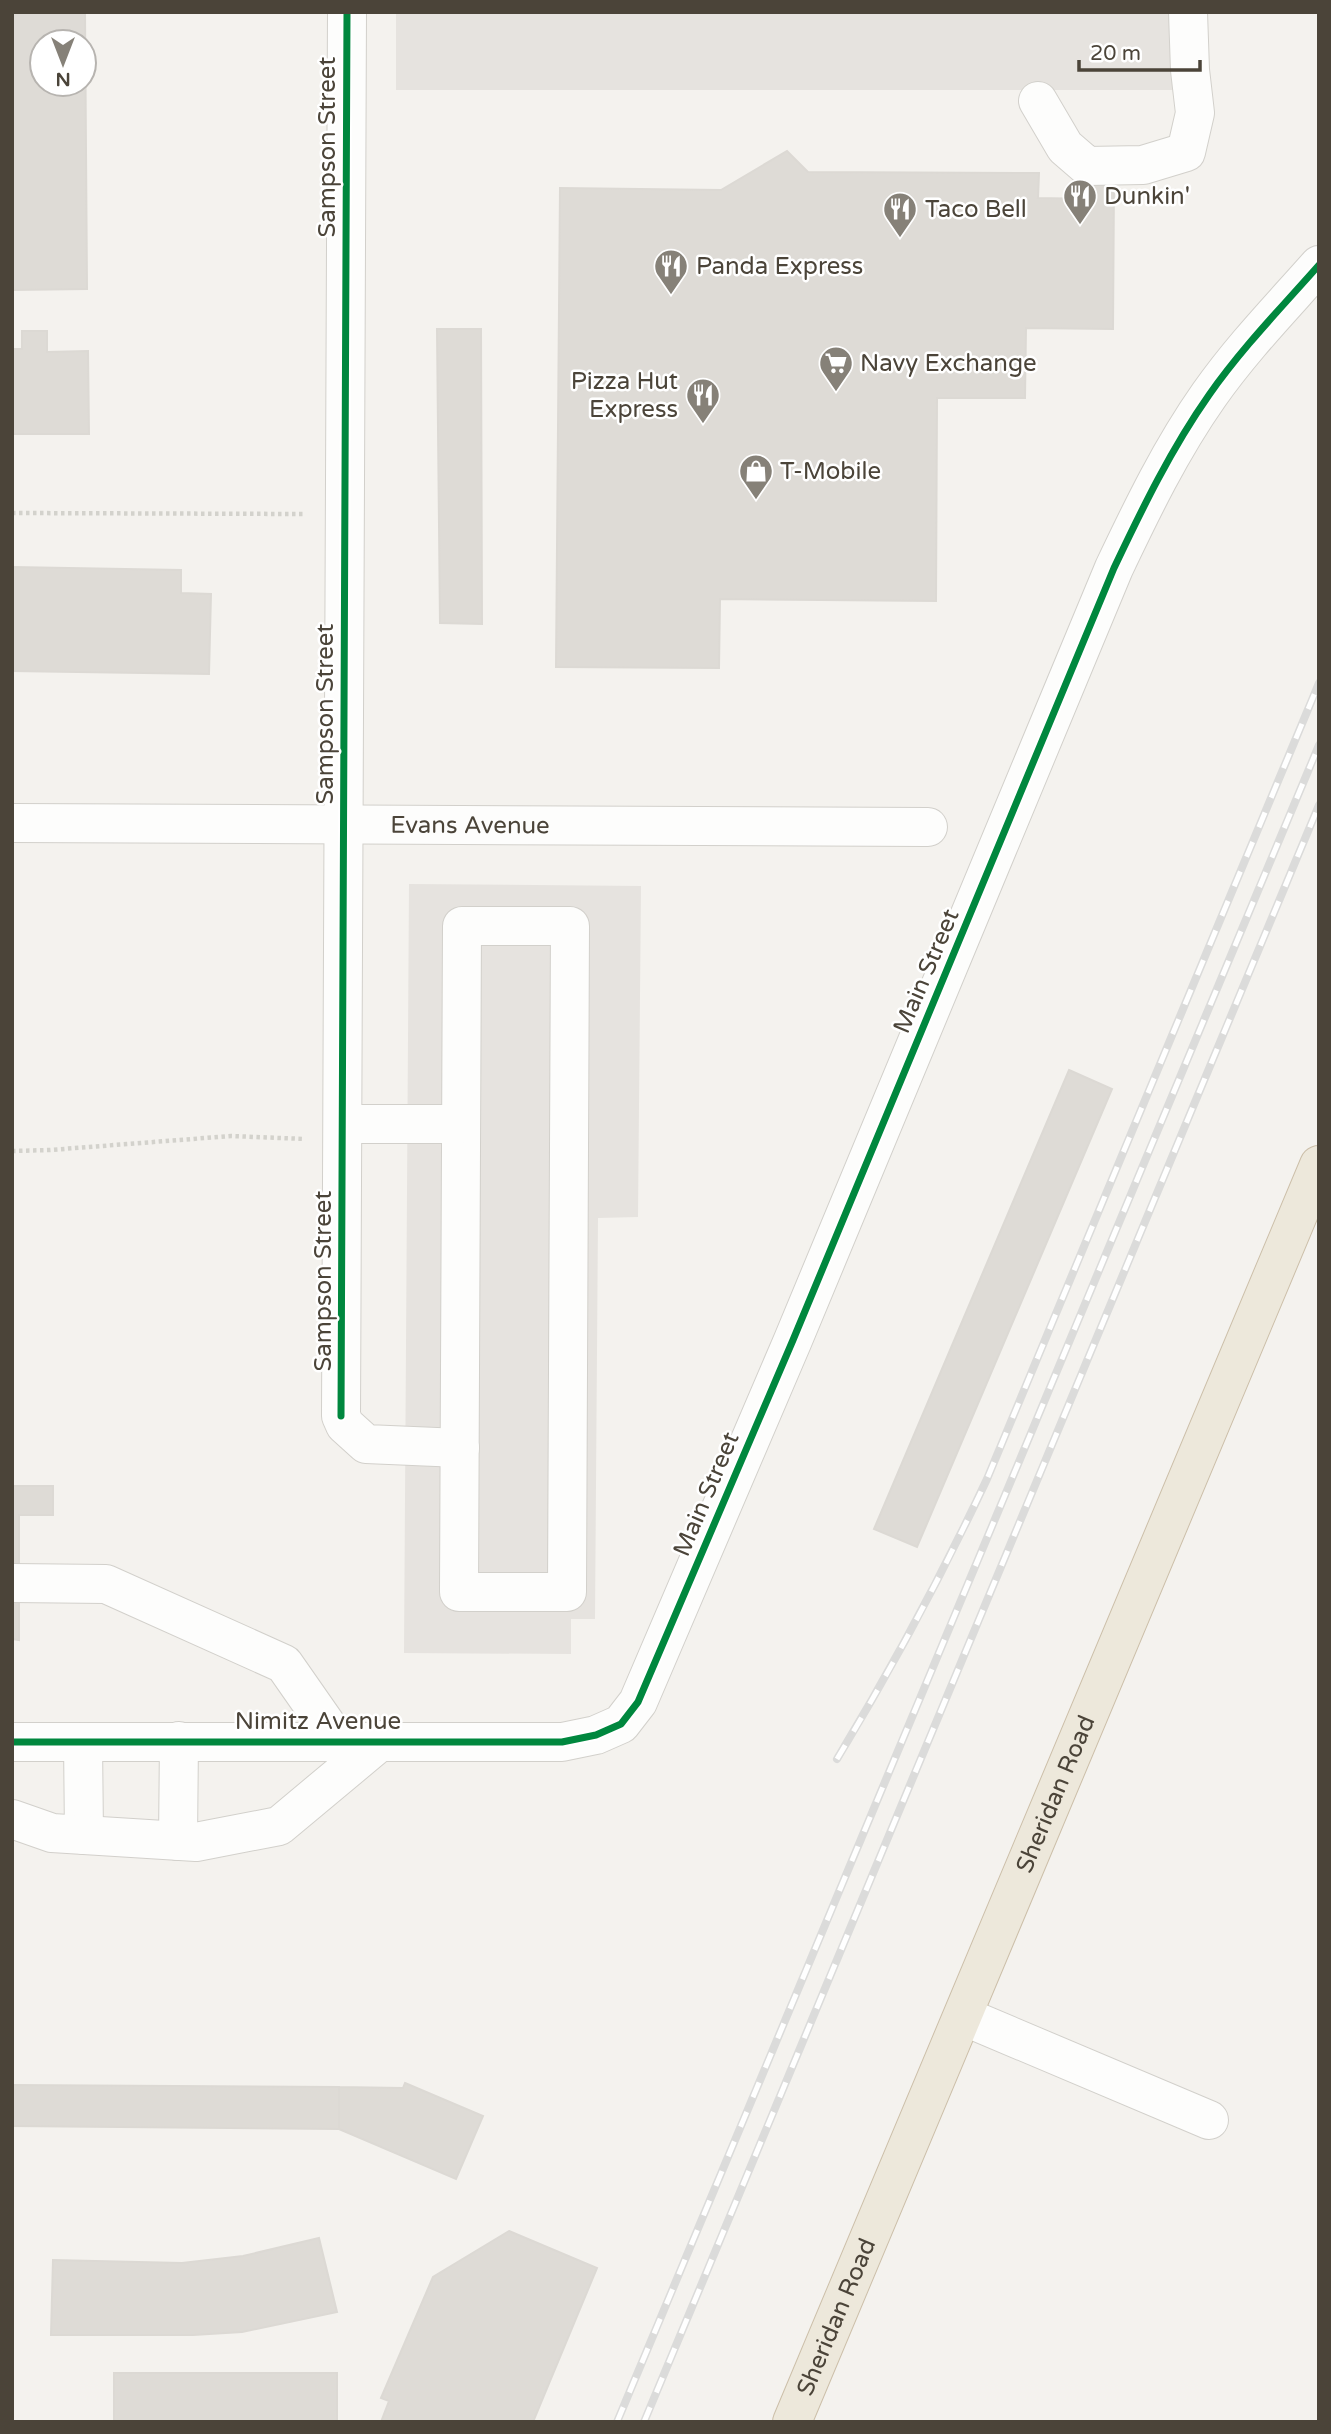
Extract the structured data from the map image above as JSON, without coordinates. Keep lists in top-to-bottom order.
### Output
{
  "streets": {
    "highway": ["Sheridan Road"],
    "street": [
      "Sampson Street",
      "Evans Avenue",
      "Main Street",
      "Nimitz Avenue"
    ]
  },
  "crossings": [
    ["Sampson Street", "Evans Avenue"],
    ["Main Street", "Nimitz Avenue"]
  ],
  "places": {
    "restaurant": [
      "Dunkin'",
      "Taco Bell",
      "Panda Express",
      "Pizza Hut Express"
    ],
    "supermarket": ["Navy Exchange"],
    "shop": ["T-Mobile"]
  },
  "scale_bar": "20 m",
  "north": "bottom"
}
